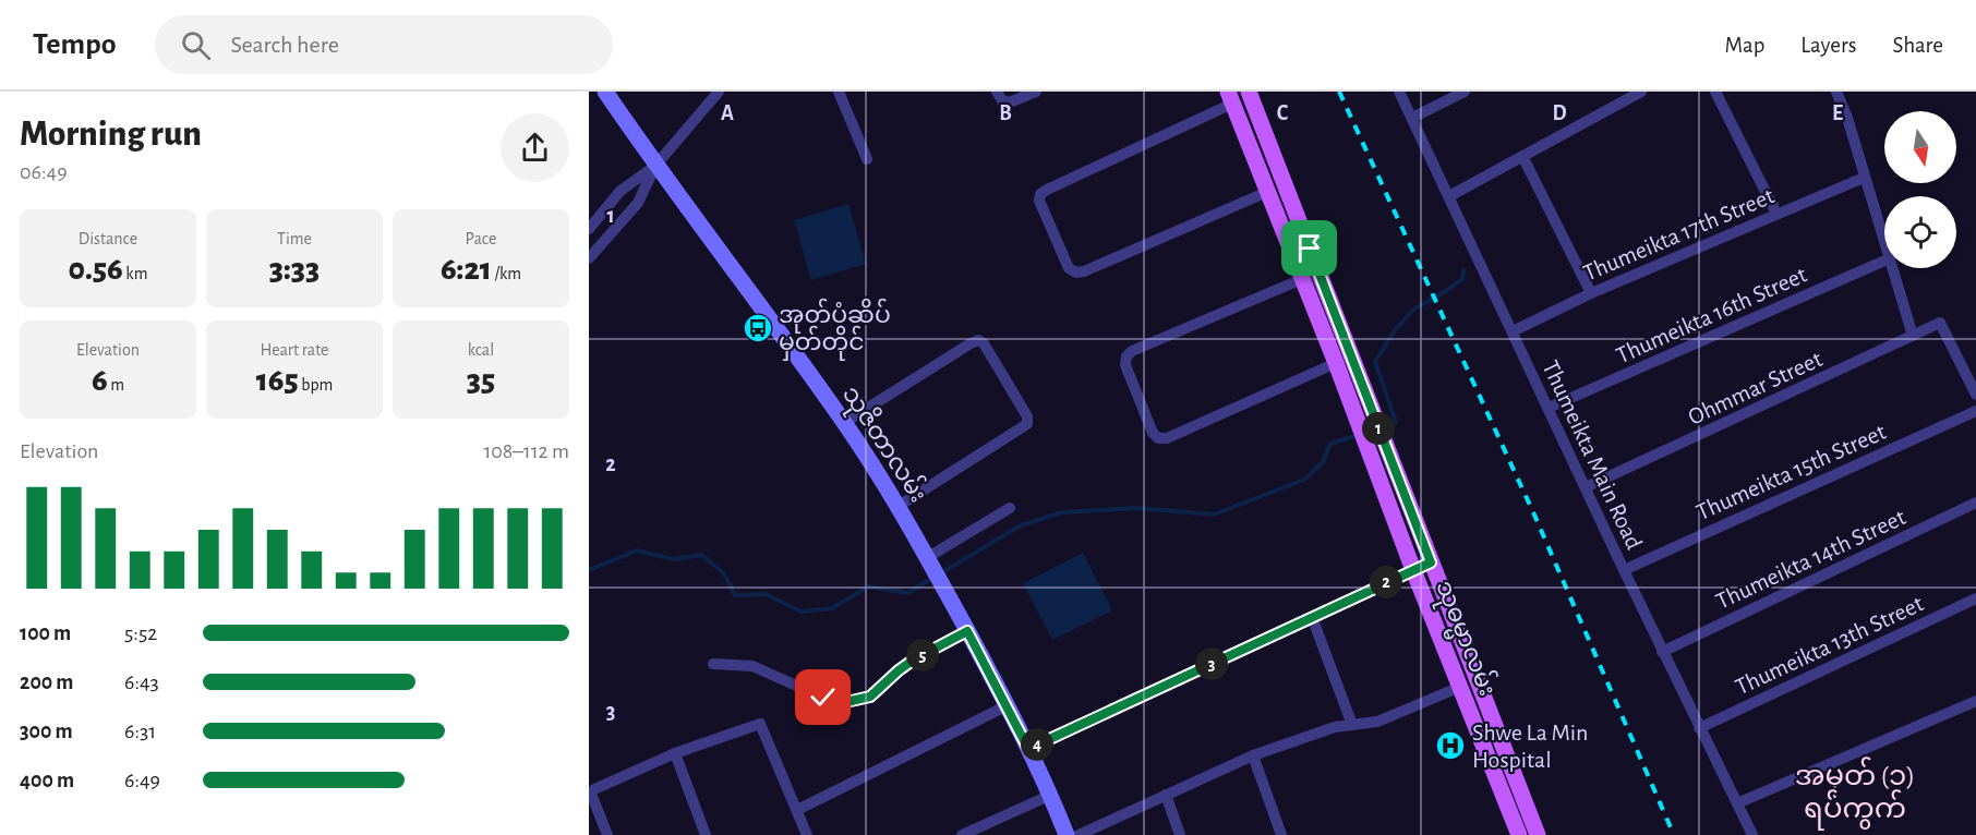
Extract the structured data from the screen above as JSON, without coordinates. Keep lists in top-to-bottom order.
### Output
{
  "streets": {
    "main road": ["သုဇိတာလမ်း", "သုဓမ္မာလမ်း"],
    "street": [
      "Thumeikta 17th Street",
      "Thumeikta 16th Street",
      "Ohmmar Street",
      "Thumeikta Main Road",
      "Thumeikta 15th Street",
      "Thumeikta 14th Street",
      "Thumeikta 13th Street"
    ]
  },
  "crossings": [
    ["Thumeikta 17th Street", "Thumeikta Main Road"],
    ["Thumeikta 16th Street", "Thumeikta Main Road"],
    ["Ohmmar Street", "Thumeikta Main Road"],
    ["Thumeikta Main Road", "Thumeikta 15th Street"],
    ["Thumeikta Main Road", "Thumeikta 14th Street"],
    ["Thumeikta Main Road", "Thumeikta 13th Street"]
  ],
  "districts": ["အမှတ် (၁) ရပ်ကွက်"],
  "places": {
    "bus stop": ["အုတ်ပုံဆိပ် မှတ်တိုင်"],
    "hospital": ["Shwe La Min Hospital"]
  },
  "north": "bottom",
  "page": {
    "header": "Tempo",
    "search": "Search here",
    "nav": ["Map", "Layers", "Share"],
    "heading": ["Morning run", "06:49"],
    "stats": [
      ["Distance", "0.56 km"],
      ["Time", "3:33"],
      ["Pace", "6:21 /km"],
      ["Elevation", "6 m"],
      ["Heart rate", "165 bpm"],
      ["kcal", "35"]
    ],
    "pins": [
      "1",
      "2",
      "5",
      "3",
      "4"
    ],
    "chart": ["Elevation", "108–112 m"],
    "list": [
      {
        "name": "100 m",
        "note": "5:52"
      },
      {
        "name": "200 m",
        "note": "6:43"
      },
      {
        "name": "300 m",
        "note": "6:31"
      },
      {
        "name": "400 m",
        "note": "6:49"
      }
    ]
  },
  "grid": {
    "columns": [
      "A",
      "B",
      "C",
      "D",
      "E"
    ],
    "rows": ["1", "2", "3"]
  }
}
